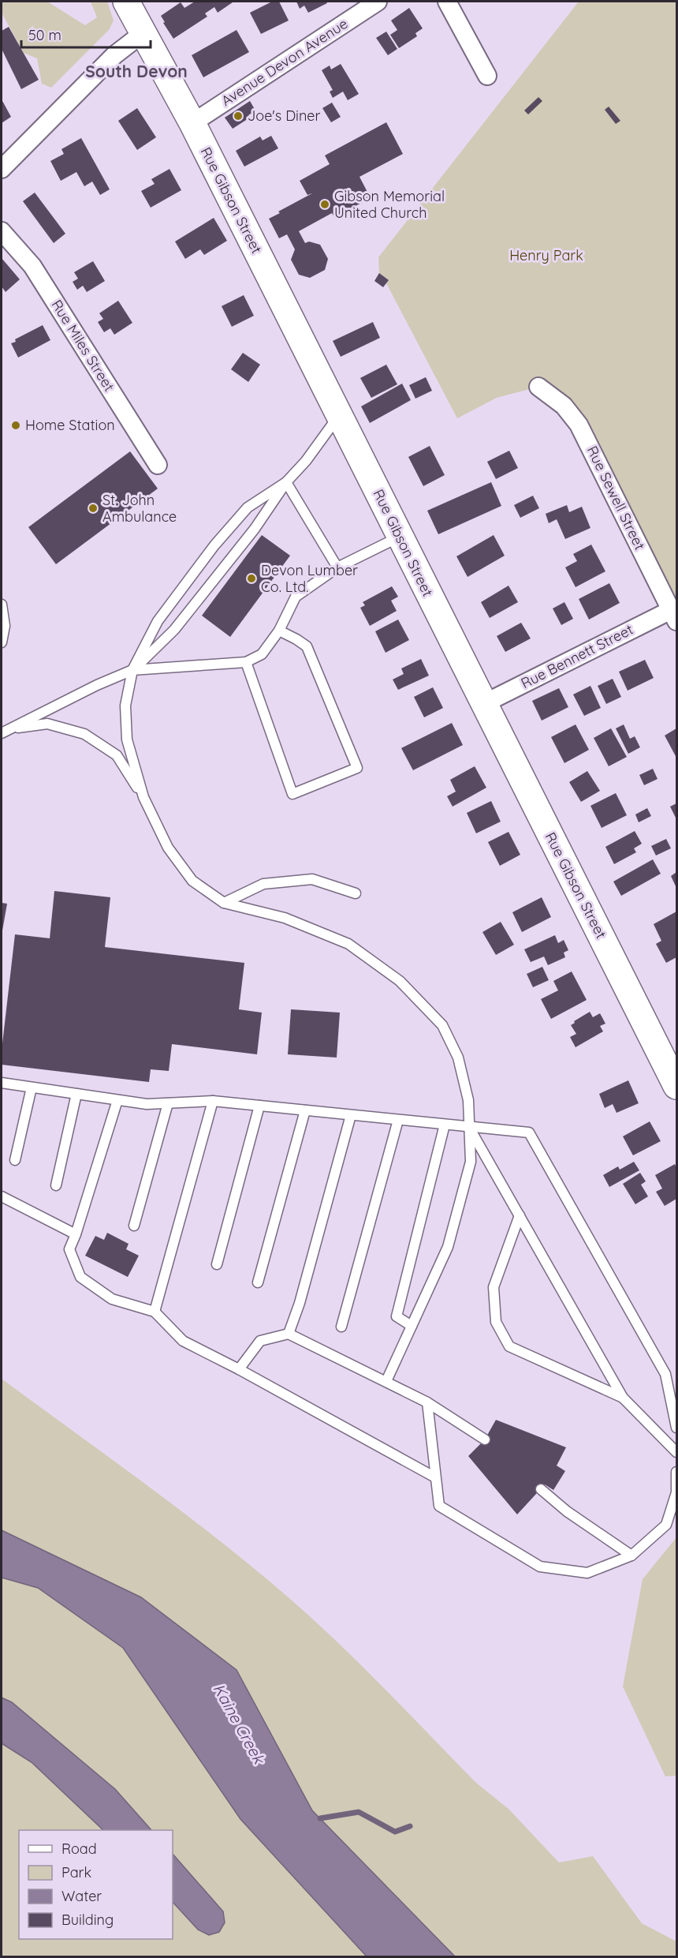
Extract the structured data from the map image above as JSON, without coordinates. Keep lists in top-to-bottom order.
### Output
{
  "streets": {
    "main road": ["Rue Gibson Street"],
    "street": [
      "Avenue Devon Avenue",
      "Rue Miles Street",
      "Rue Sewell Street",
      "Rue Bennett Street"
    ]
  },
  "crossings": [
    ["Avenue Devon Avenue", "Rue Gibson Street"],
    ["Rue Gibson Street", "Rue Bennett Street"],
    ["Rue Sewell Street", "Rue Bennett Street"]
  ],
  "districts": ["South Devon"],
  "water": ["Kaine Creek"],
  "parks": ["Henry Park"],
  "places": [
    "Joe's Diner",
    "Gibson Memorial United Church",
    "Home Station",
    "St. John Ambulance",
    "Devon Lumber Co. Ltd."
  ],
  "legend": [
    "Road",
    "Park",
    "Water",
    "Building"
  ],
  "scale_bar": "50 m"
}
